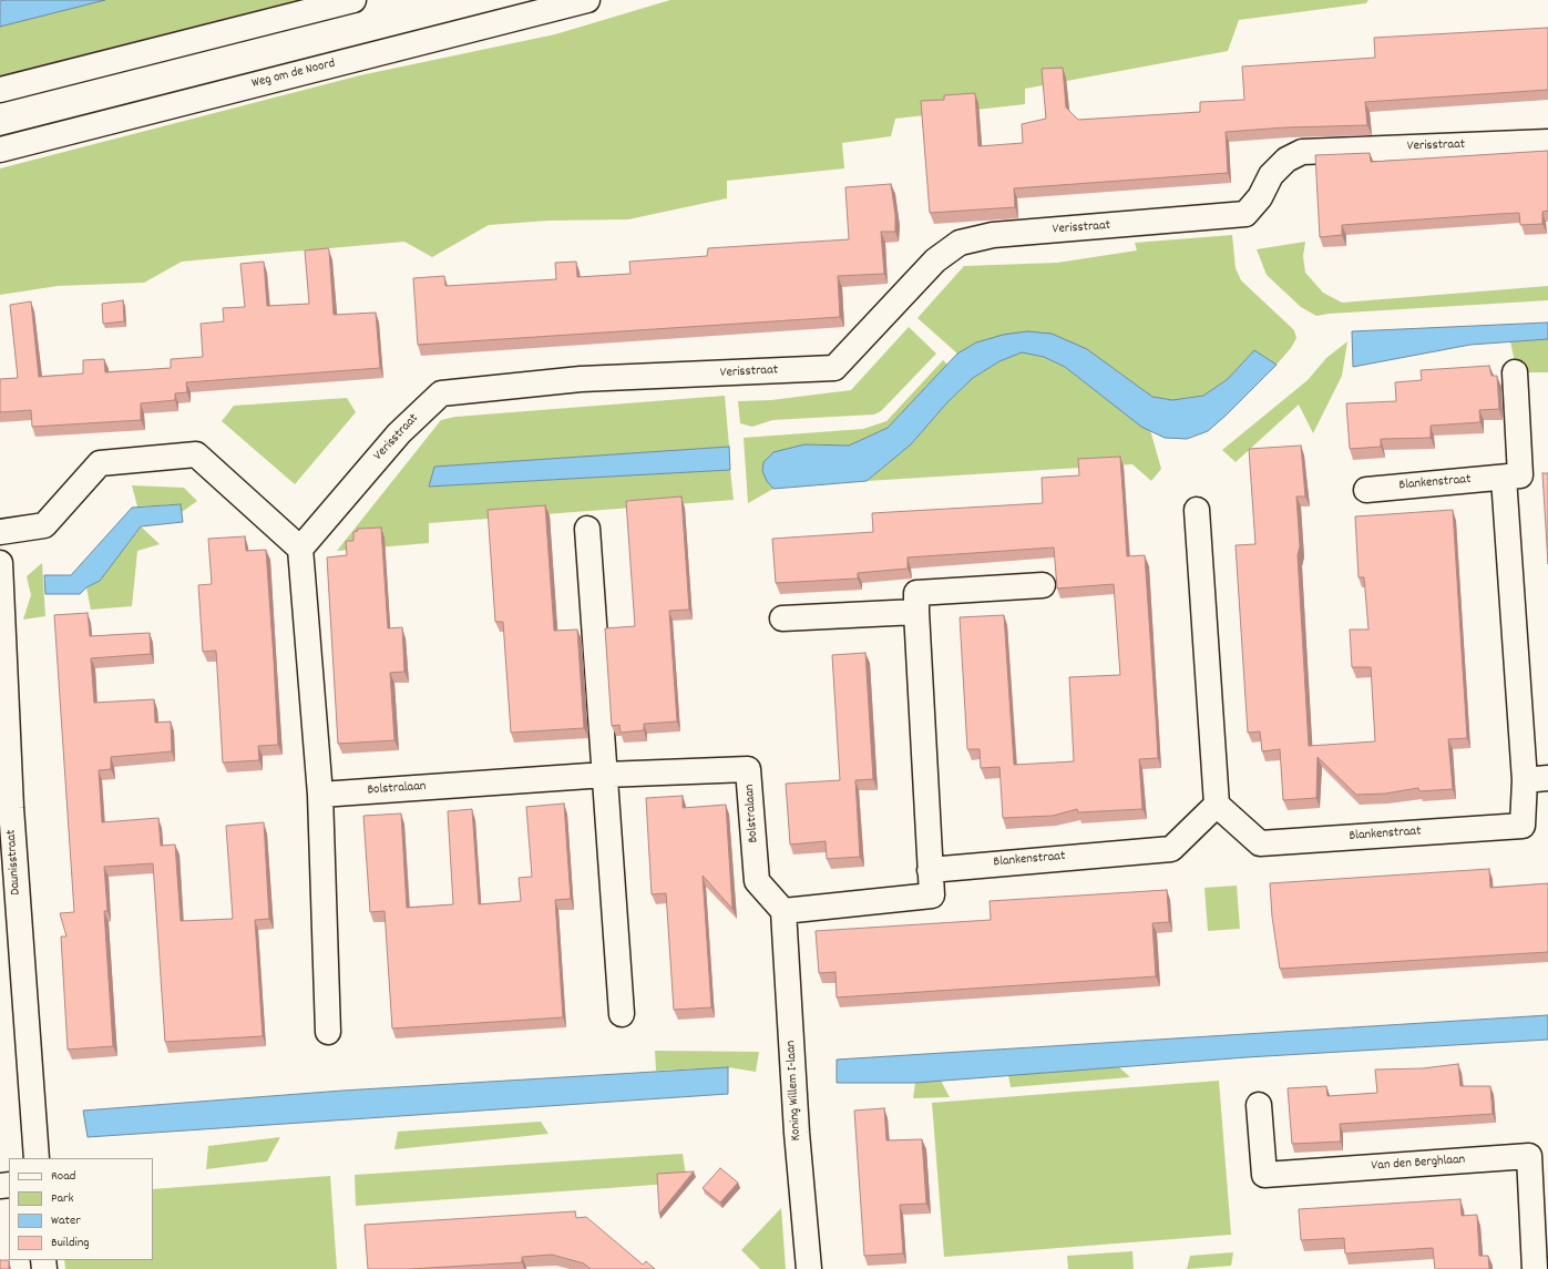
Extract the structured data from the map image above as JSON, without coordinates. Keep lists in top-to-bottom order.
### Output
{
  "streets": {
    "main road": [
      "Weg om de Noord",
      "Verisstraat",
      "Blankenstraat",
      "Bolstralaan",
      "Daunisstraat",
      "Koning Willem I-laan",
      "Van den Berghlaan"
    ]
  },
  "crossings": [
    ["Bolstralaan", "Koning Willem I-laan"]
  ],
  "legend": [
    "Road",
    "Park",
    "Water",
    "Building"
  ]
}
